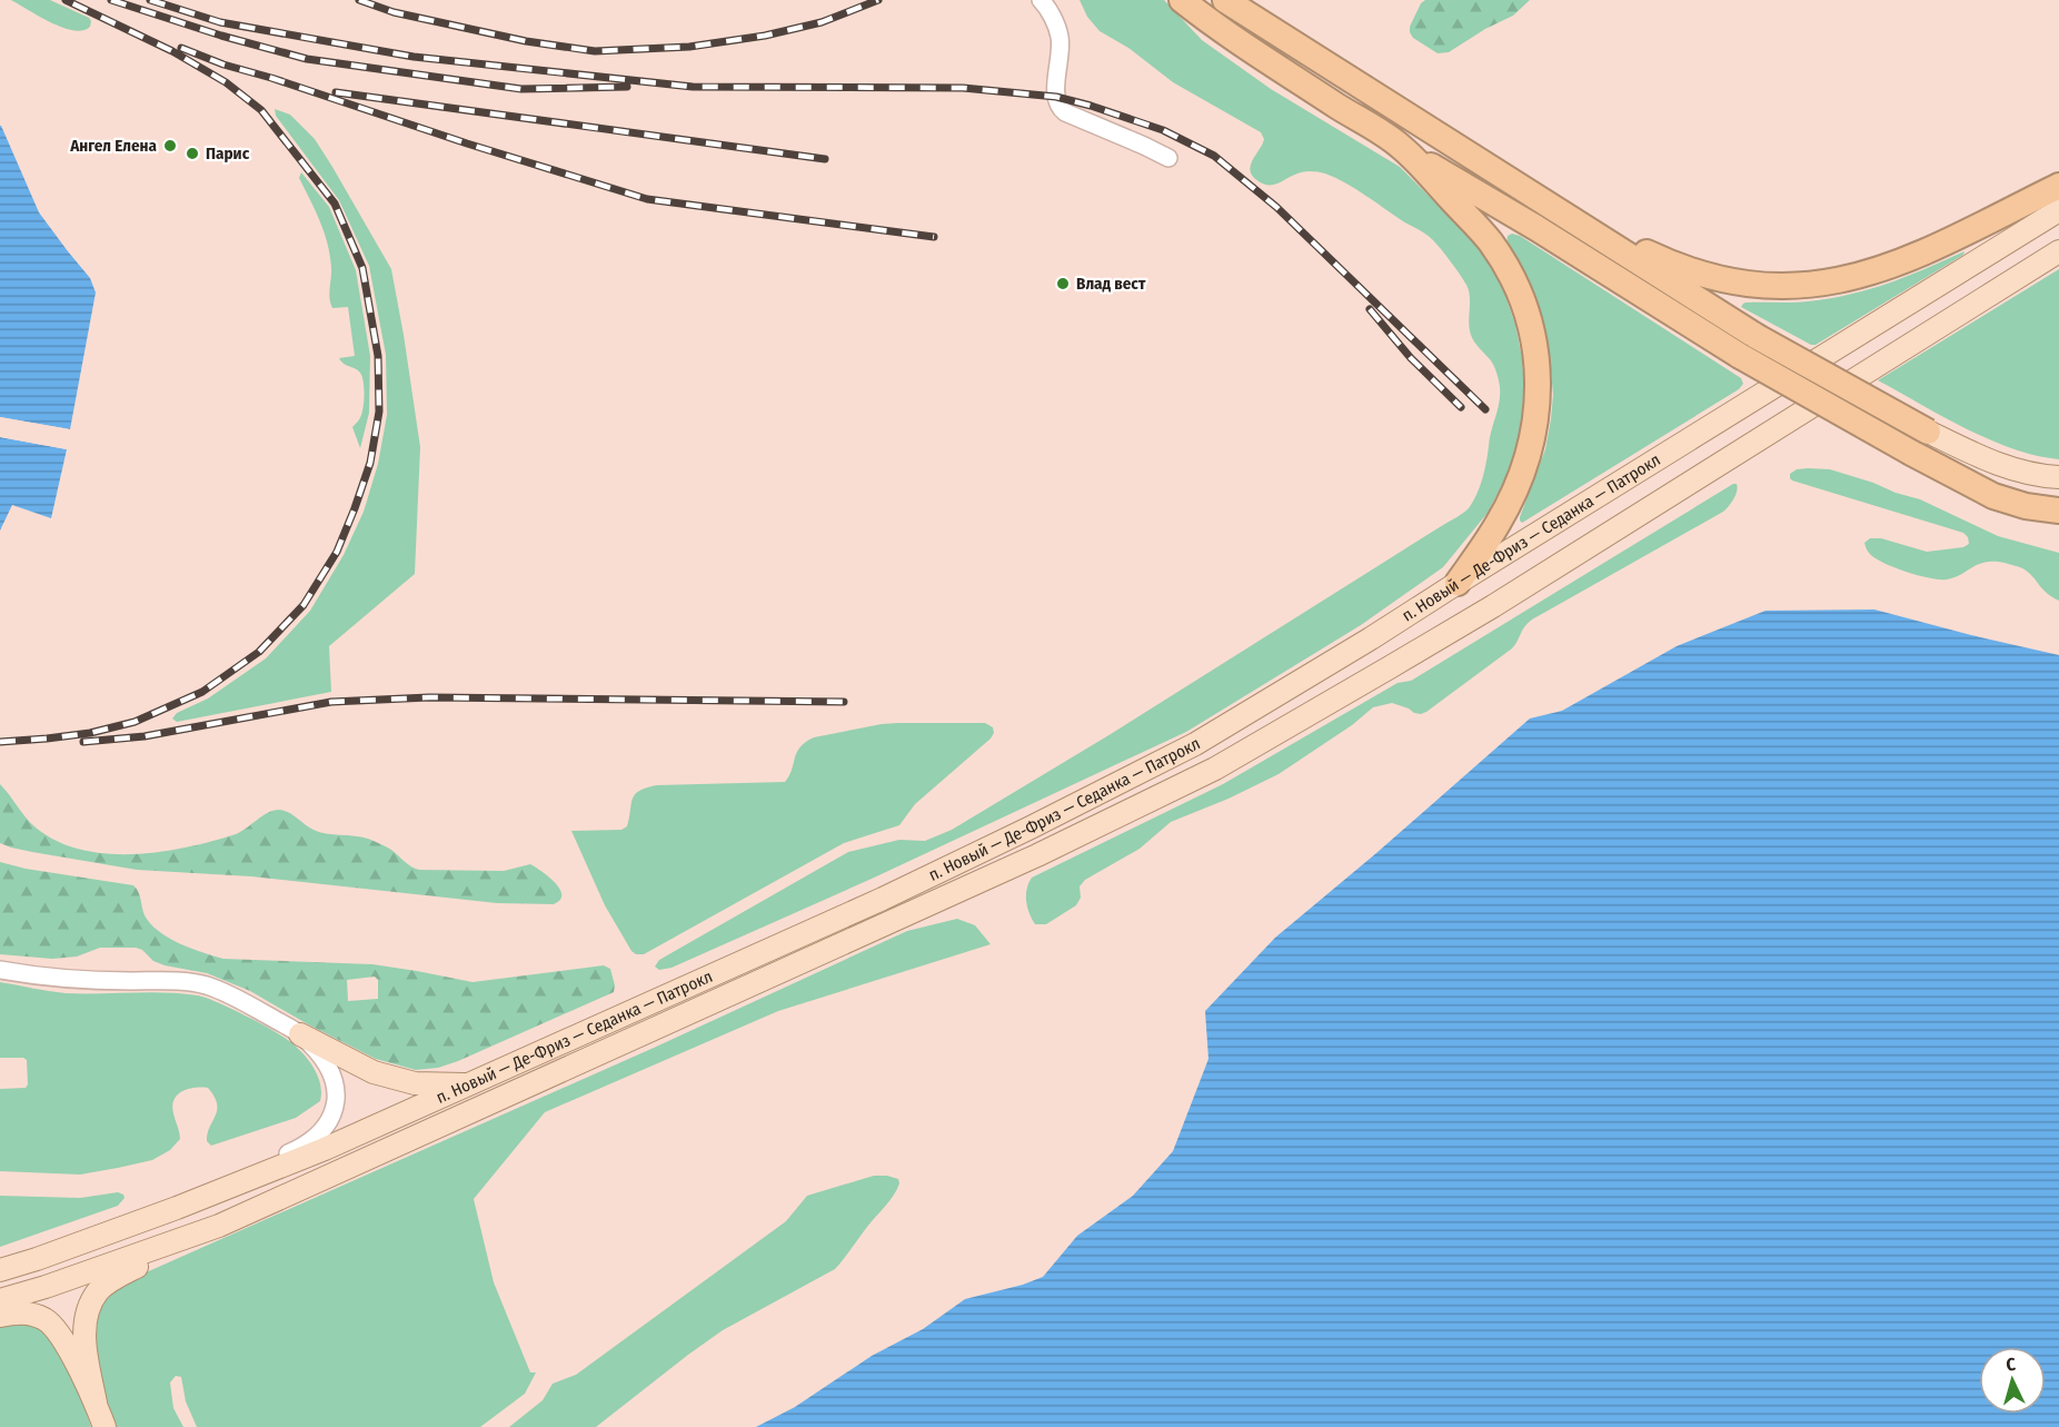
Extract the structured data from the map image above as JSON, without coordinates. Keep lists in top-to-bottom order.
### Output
{
  "streets": {
    "main road": ["п. Новый — Де-Фриз — Седанка — Патрокл"]
  },
  "places": ["Ангел Елена", "Парис", "Влад вест"],
  "north": "top"
}
